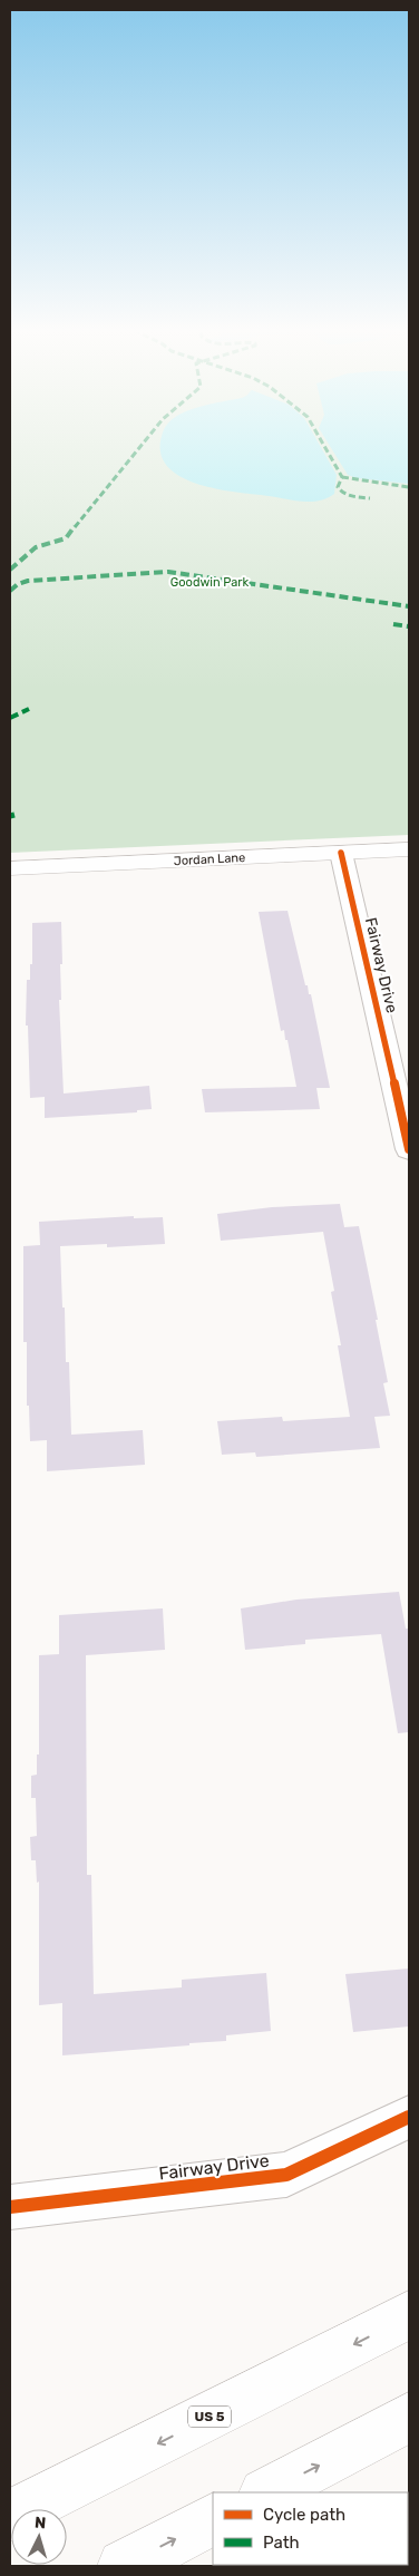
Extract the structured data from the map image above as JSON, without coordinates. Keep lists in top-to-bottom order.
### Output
{
  "streets": {
    "main road": ["Jordan Lane", "US 5"],
    "street": ["Fairway Drive"]
  },
  "crossings": [
    ["Jordan Lane", "Fairway Drive"]
  ],
  "parks": ["Goodwin Park"],
  "legend": ["Cycle path", "Path"],
  "north": "top"
}
